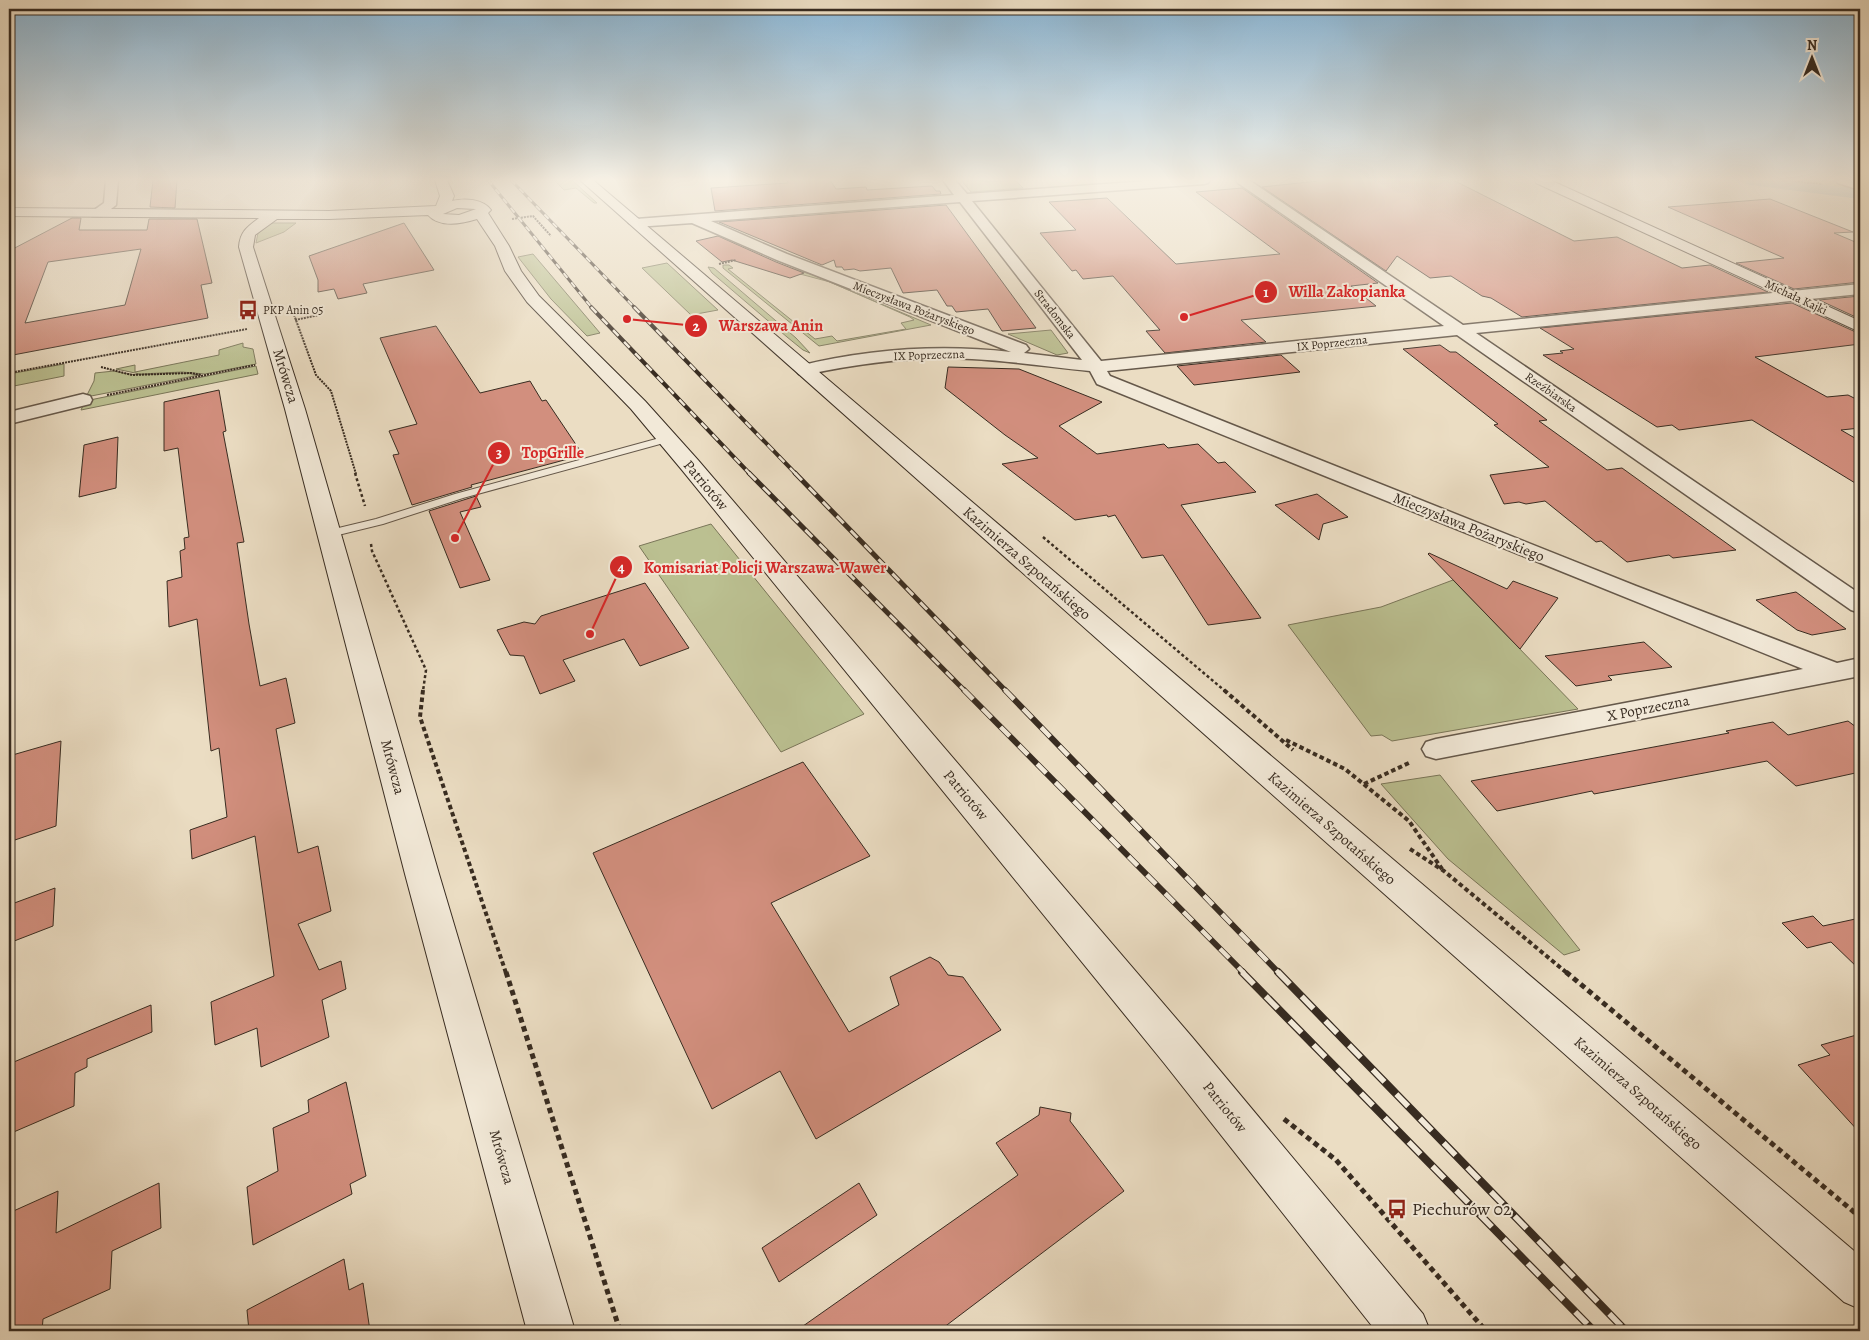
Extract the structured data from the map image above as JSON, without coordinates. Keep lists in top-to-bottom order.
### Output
{
  "streets": {
    "main road": [
      "Michała Kajki",
      "Mrówcza",
      "Patriotów",
      "Kazimierza Szpotańskiego"
    ],
    "street": [
      "Mieczysława Pożaryskiego",
      "Stradomska",
      "IX Poprzeczna",
      "Rzeźbiarska",
      "X Poprzeczna"
    ]
  },
  "crossings": [
    ["Michała Kajki", "IX Poprzeczna"],
    ["Mieczysława Pożaryskiego", "Stradomska"],
    ["Mieczysława Pożaryskiego", "IX Poprzeczna"],
    ["Mieczysława Pożaryskiego", "X Poprzeczna"],
    ["Stradomska", "IX Poprzeczna"],
    ["IX Poprzeczna", "Rzeźbiarska"],
    ["IX Poprzeczna", "Kazimierza Szpotańskiego"]
  ],
  "places": {
    "bus stop": ["PKP Anin 05", "Piechurów 02"],
    "other": [
      "Willa Zakopianka",
      "Warszawa Anin",
      "TopGrille",
      "Komisariat Policji Warszawa-Wawer"
    ]
  },
  "north": "top"
}
